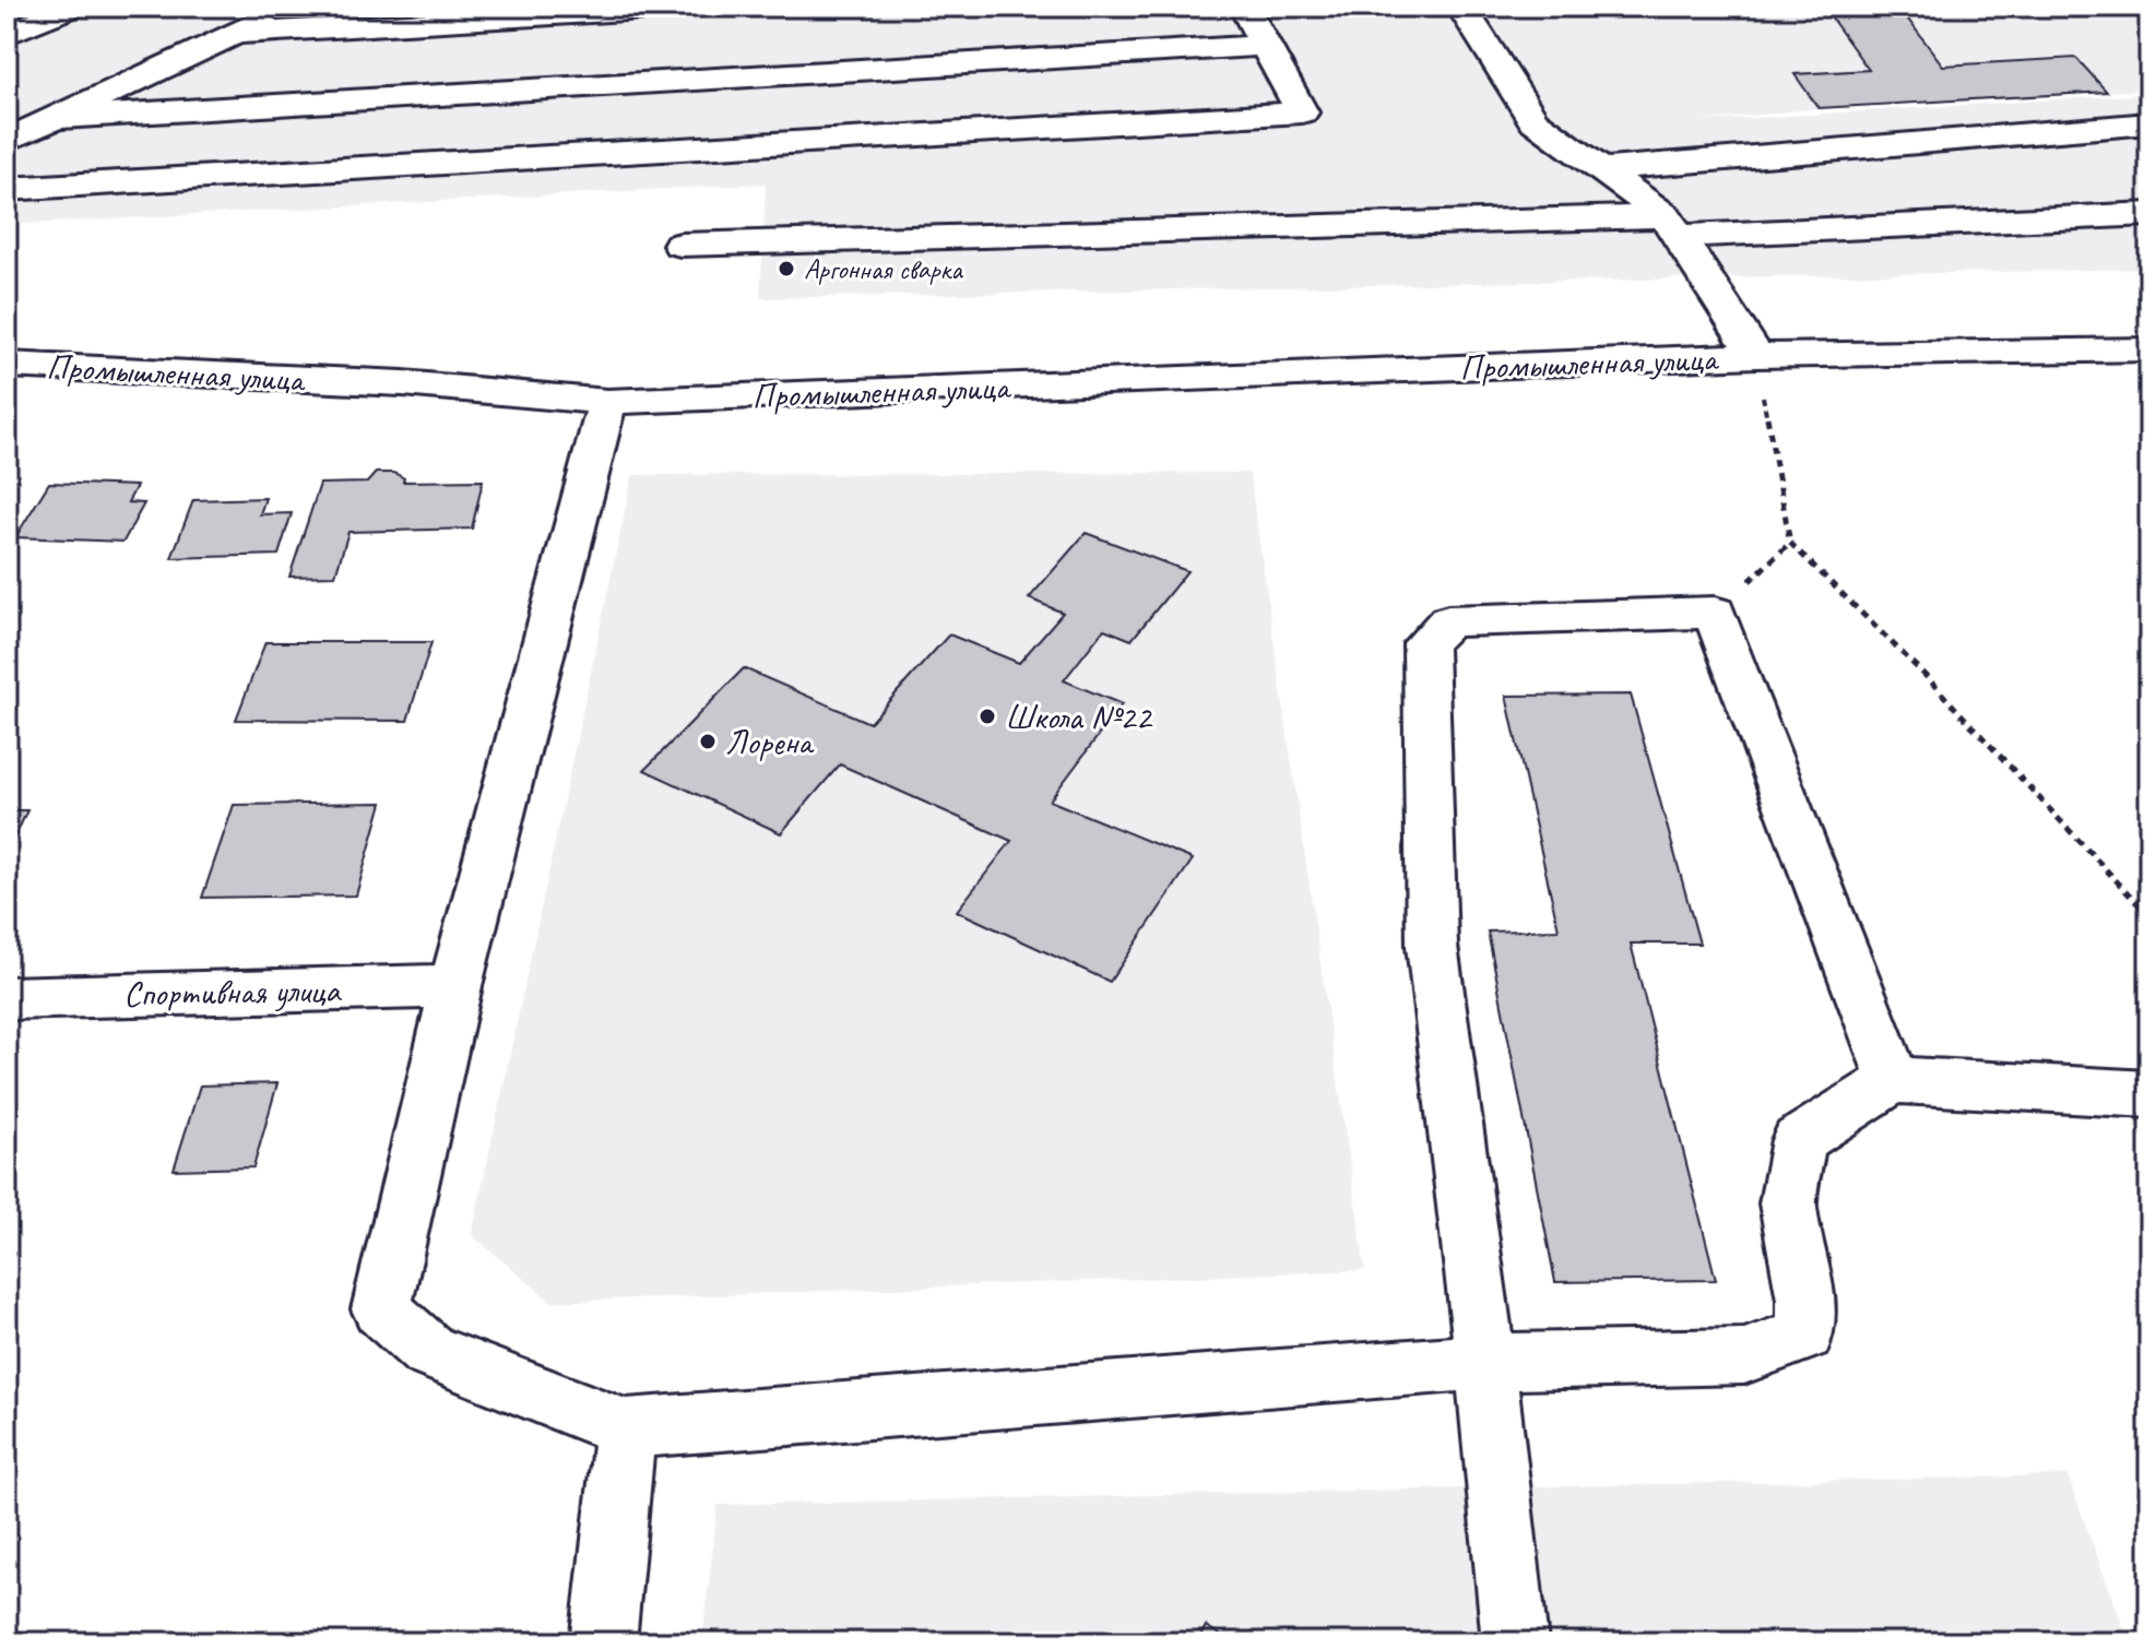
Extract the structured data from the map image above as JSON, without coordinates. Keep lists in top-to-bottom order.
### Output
{
  "streets": {
    "street": ["Промышленная улица", "Спортивная улица"]
  },
  "places": ["Аргонная сварка", "Школа №22", "Лорена"]
}
